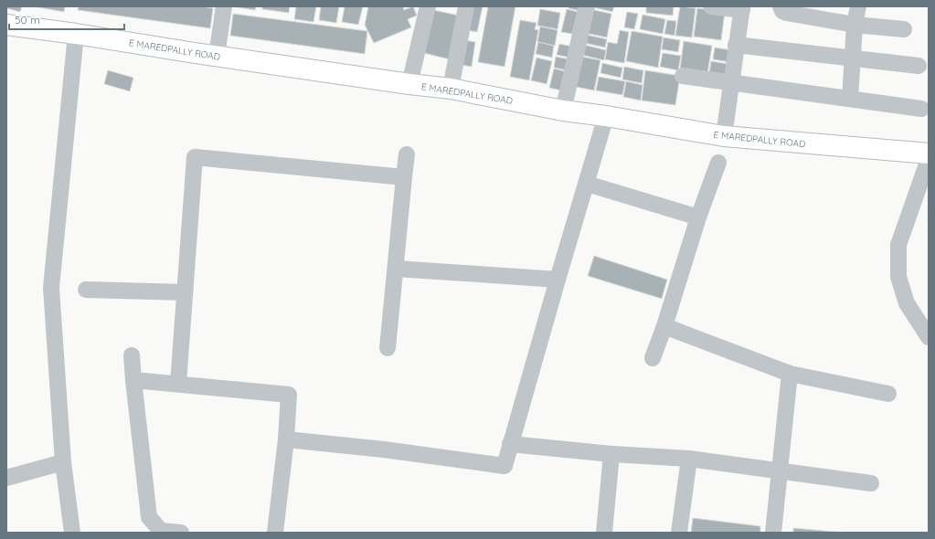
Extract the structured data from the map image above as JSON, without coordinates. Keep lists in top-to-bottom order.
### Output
{
  "streets": {
    "main road": ["E MAREDPALLY ROAD"]
  },
  "scale_bar": "50 m"
}
